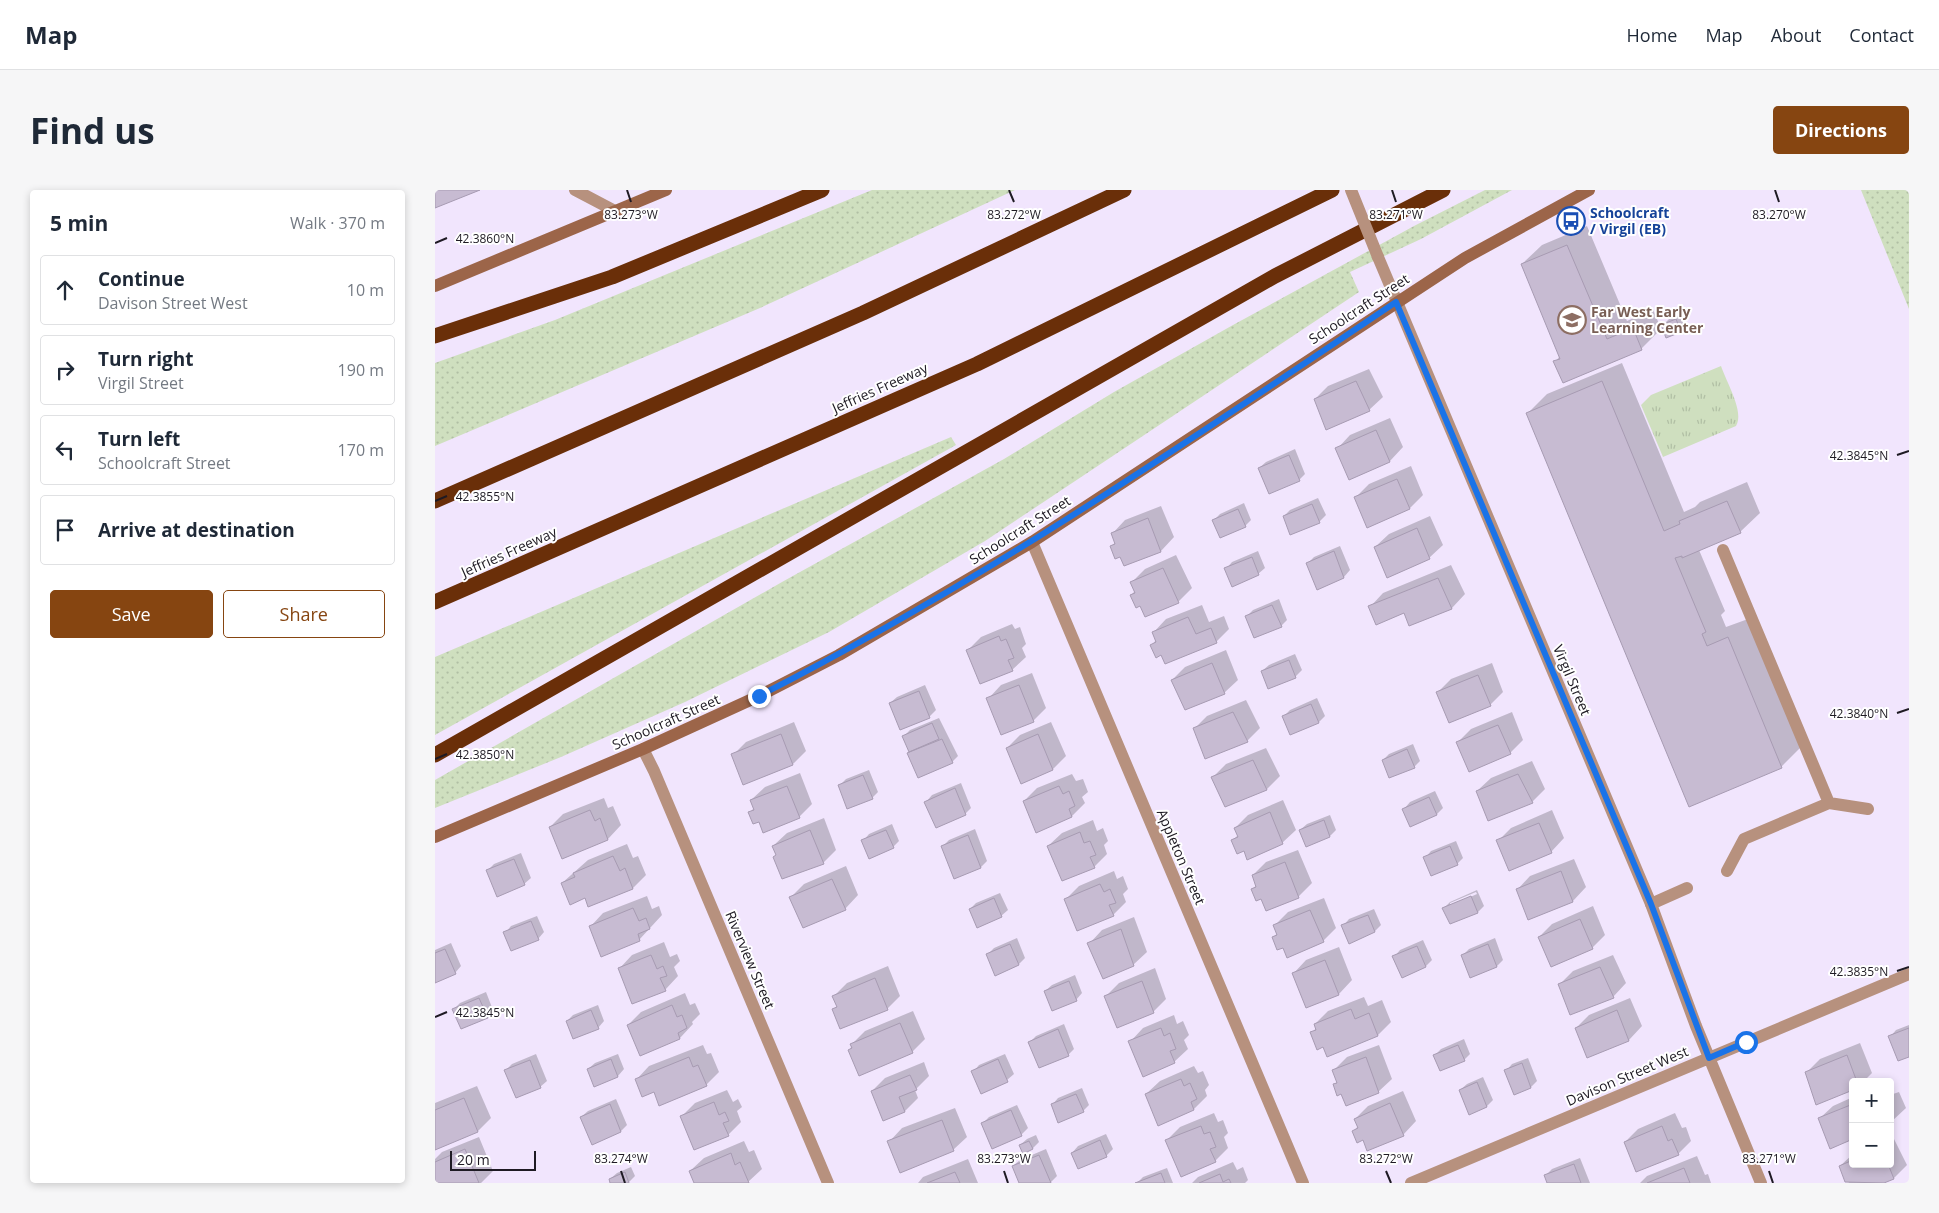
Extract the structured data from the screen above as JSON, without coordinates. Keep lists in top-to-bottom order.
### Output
{
  "streets": {
    "highway": ["Jeffries Freeway"],
    "main road": ["Schoolcraft Street"],
    "street": [
      "Virgil Street",
      "Appleton Street",
      "Riverview Street",
      "Davison Street West"
    ]
  },
  "crossings": [
    ["Schoolcraft Street", "Virgil Street"],
    ["Schoolcraft Street", "Appleton Street"],
    ["Schoolcraft Street", "Riverview Street"],
    ["Virgil Street", "Davison Street West"]
  ],
  "places": {
    "bus stop": ["Schoolcraft / Virgil (EB)"],
    "school or university": ["Far West Early Learning Center"]
  },
  "scale_bar": "20 m",
  "page": {
    "header": "Map",
    "nav": [
      "Home",
      "Map",
      "About",
      "Contact"
    ],
    "buttons": [
      "Directions",
      ["Save", "Share"]
    ],
    "title": "Find us",
    "heading": ["5 min", "Walk · 370 m"],
    "list": [
      ["Continue", "Davison Street West", "10 m"],
      ["Turn right", "Virgil Street", "190 m"],
      ["Turn left", "Schoolcraft Street", "170 m"],
      "Arrive at destination"
    ],
    "map_buttons": ["+", "−"],
    "scale": "20 m"
  },
  "coordinates": [
    "83.273°W",
    "83.272°W",
    "83.271°W",
    "83.270°W",
    "42.3860°N",
    "42.3845°N",
    "42.3855°N",
    "42.3840°N",
    "42.3850°N",
    "42.3835°N",
    "83.274°W"
  ]
}
